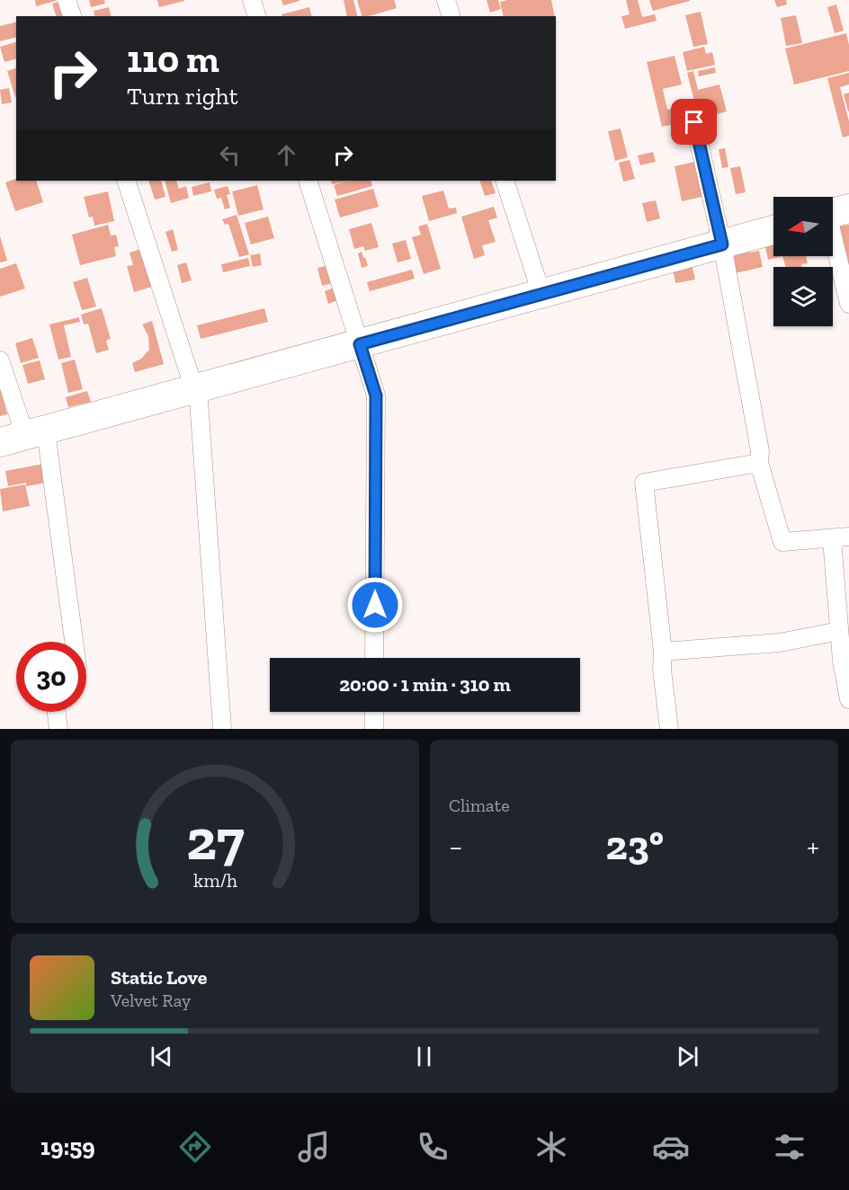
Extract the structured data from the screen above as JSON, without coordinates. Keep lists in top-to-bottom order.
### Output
{
  "north": "left",
  "page": {
    "turn": ["110 m", "Turn right"],
    "limit": "30",
    "trip": "20:00 · 1 min · 310 m",
    "tile": "Climate",
    "heat": ["−", "23°", "+"],
    "song": ["Static Love", "Velvet Ray"],
    "tabs": "19:59",
    "gauge": ["27", "km/h"]
  }
}
